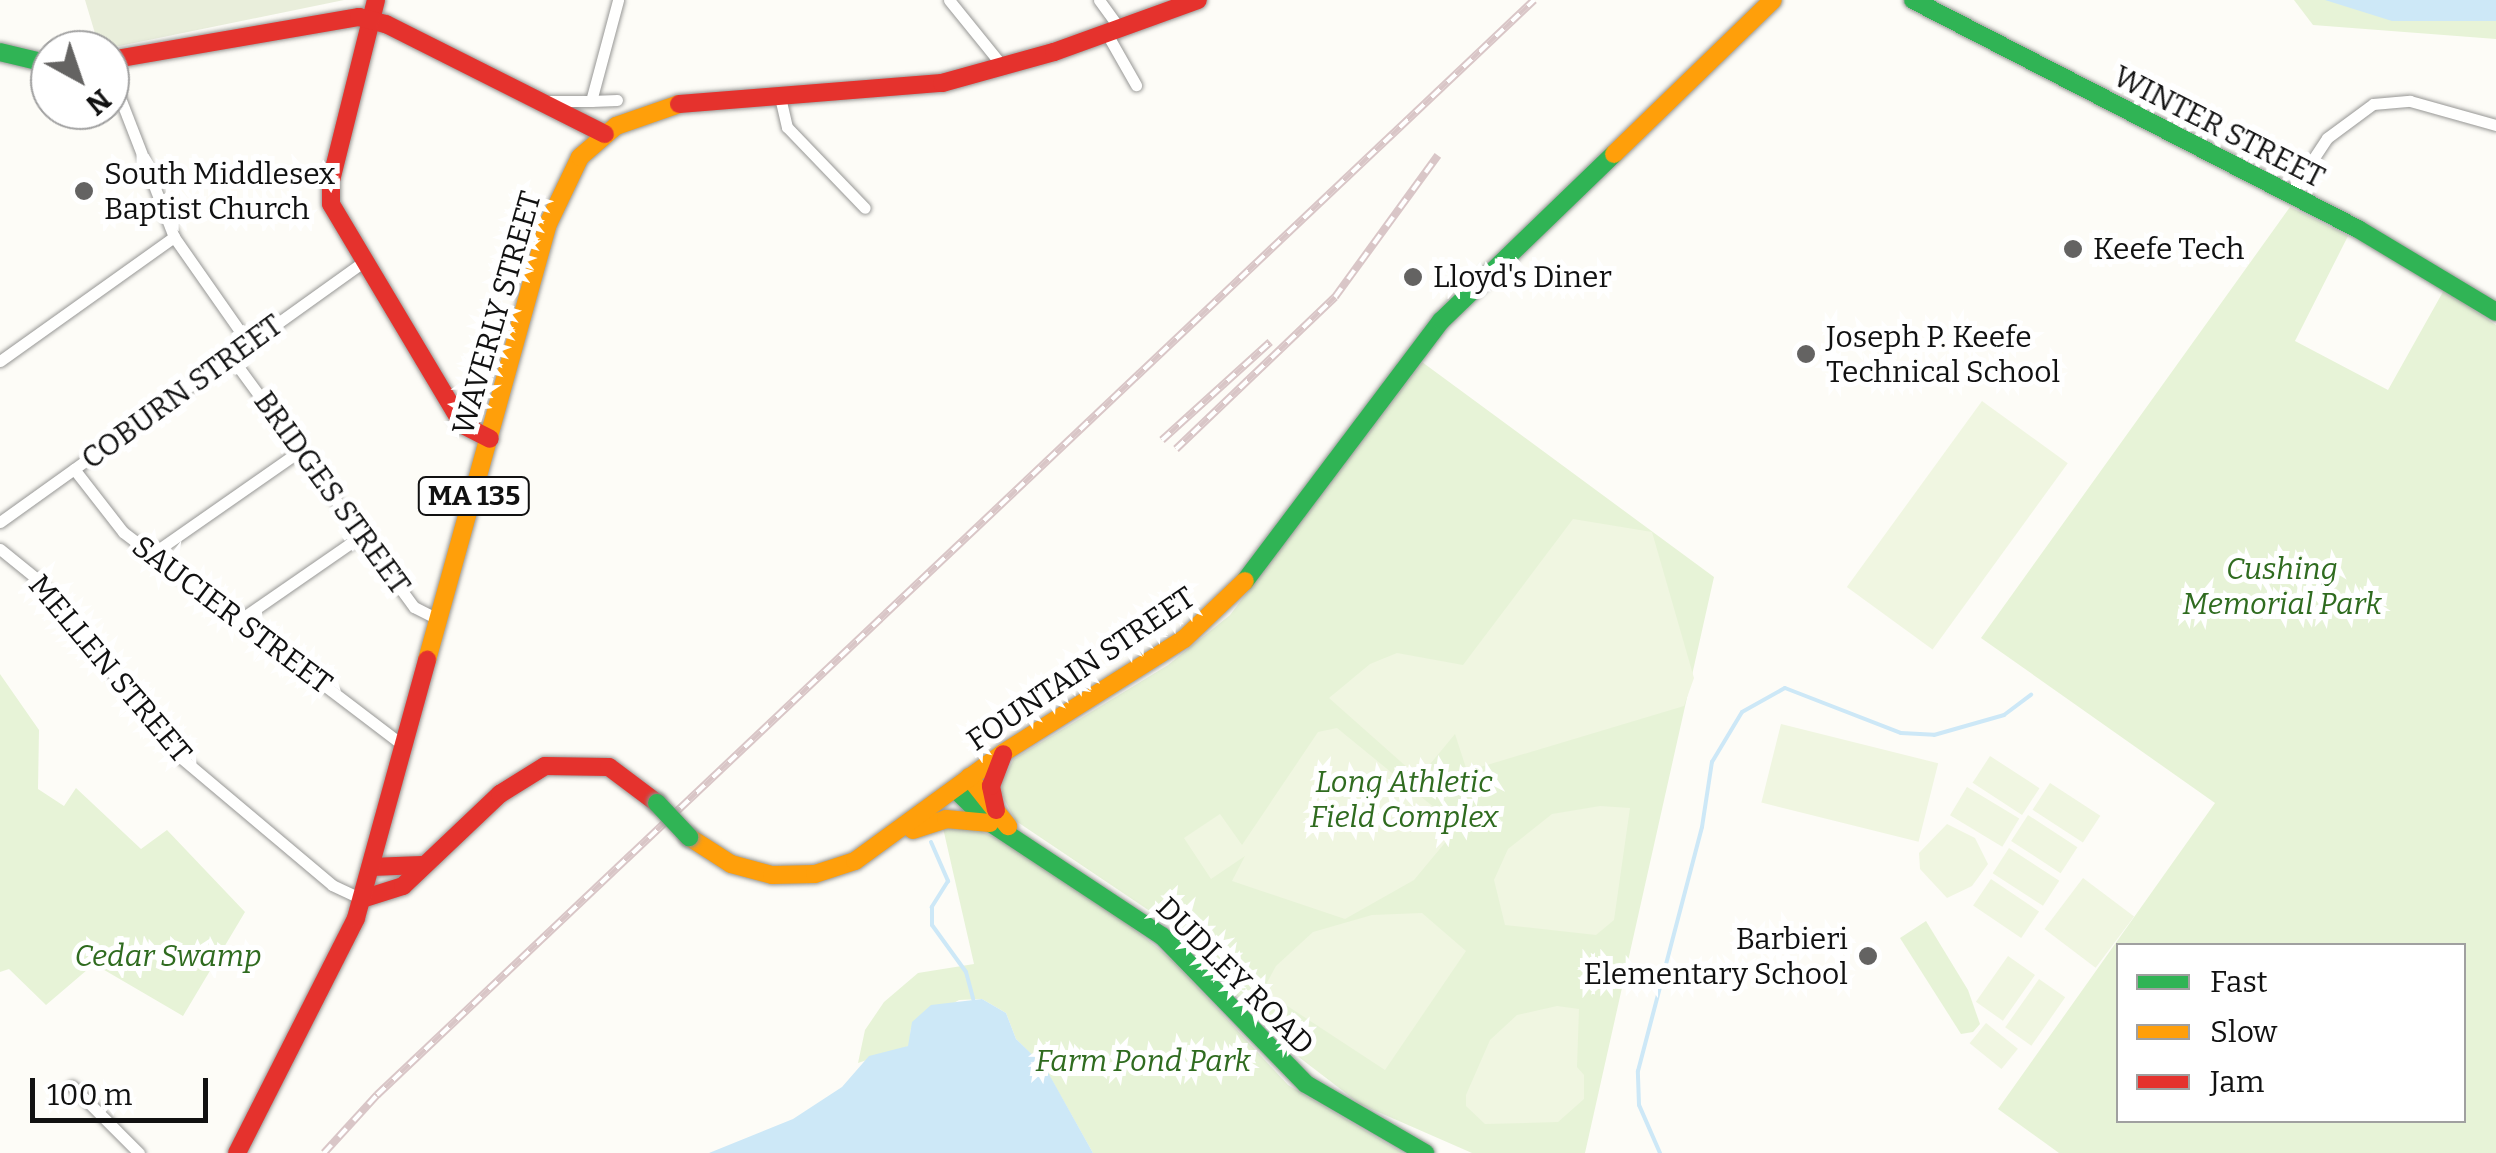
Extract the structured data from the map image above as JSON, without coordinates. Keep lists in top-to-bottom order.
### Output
{
  "streets": {
    "street": [
      "WINTER STREET",
      "WAVERLY STREET",
      "COBURN STREET",
      "BRIDGES STREET",
      "MA 135",
      "SAUCIER STREET",
      "MELLEN STREET",
      "FOUNTAIN STREET",
      "DUDLEY ROAD"
    ]
  },
  "crossings": [
    ["WAVERLY STREET", "BRIDGES STREET"],
    ["WAVERLY STREET", "SAUCIER STREET"],
    ["WAVERLY STREET", "MELLEN STREET"],
    ["WAVERLY STREET", "FOUNTAIN STREET"],
    ["COBURN STREET", "BRIDGES STREET"],
    ["COBURN STREET", "SAUCIER STREET"],
    ["MELLEN STREET", "FOUNTAIN STREET"],
    ["FOUNTAIN STREET", "DUDLEY ROAD"]
  ],
  "parks": [
    "Cushing Memorial Park",
    "Long Athletic Field Complex",
    "Cedar Swamp",
    "Farm Pond Park"
  ],
  "places": [
    "South Middlesex Baptist Church",
    "Keefe Tech",
    "Lloyd's Diner",
    "Joseph P. Keefe Technical School",
    "Barbieri Elementary School"
  ],
  "legend": ["Fast", "Slow", "Jam"],
  "scale_bar": "100 m",
  "north": "bottom right"
}
